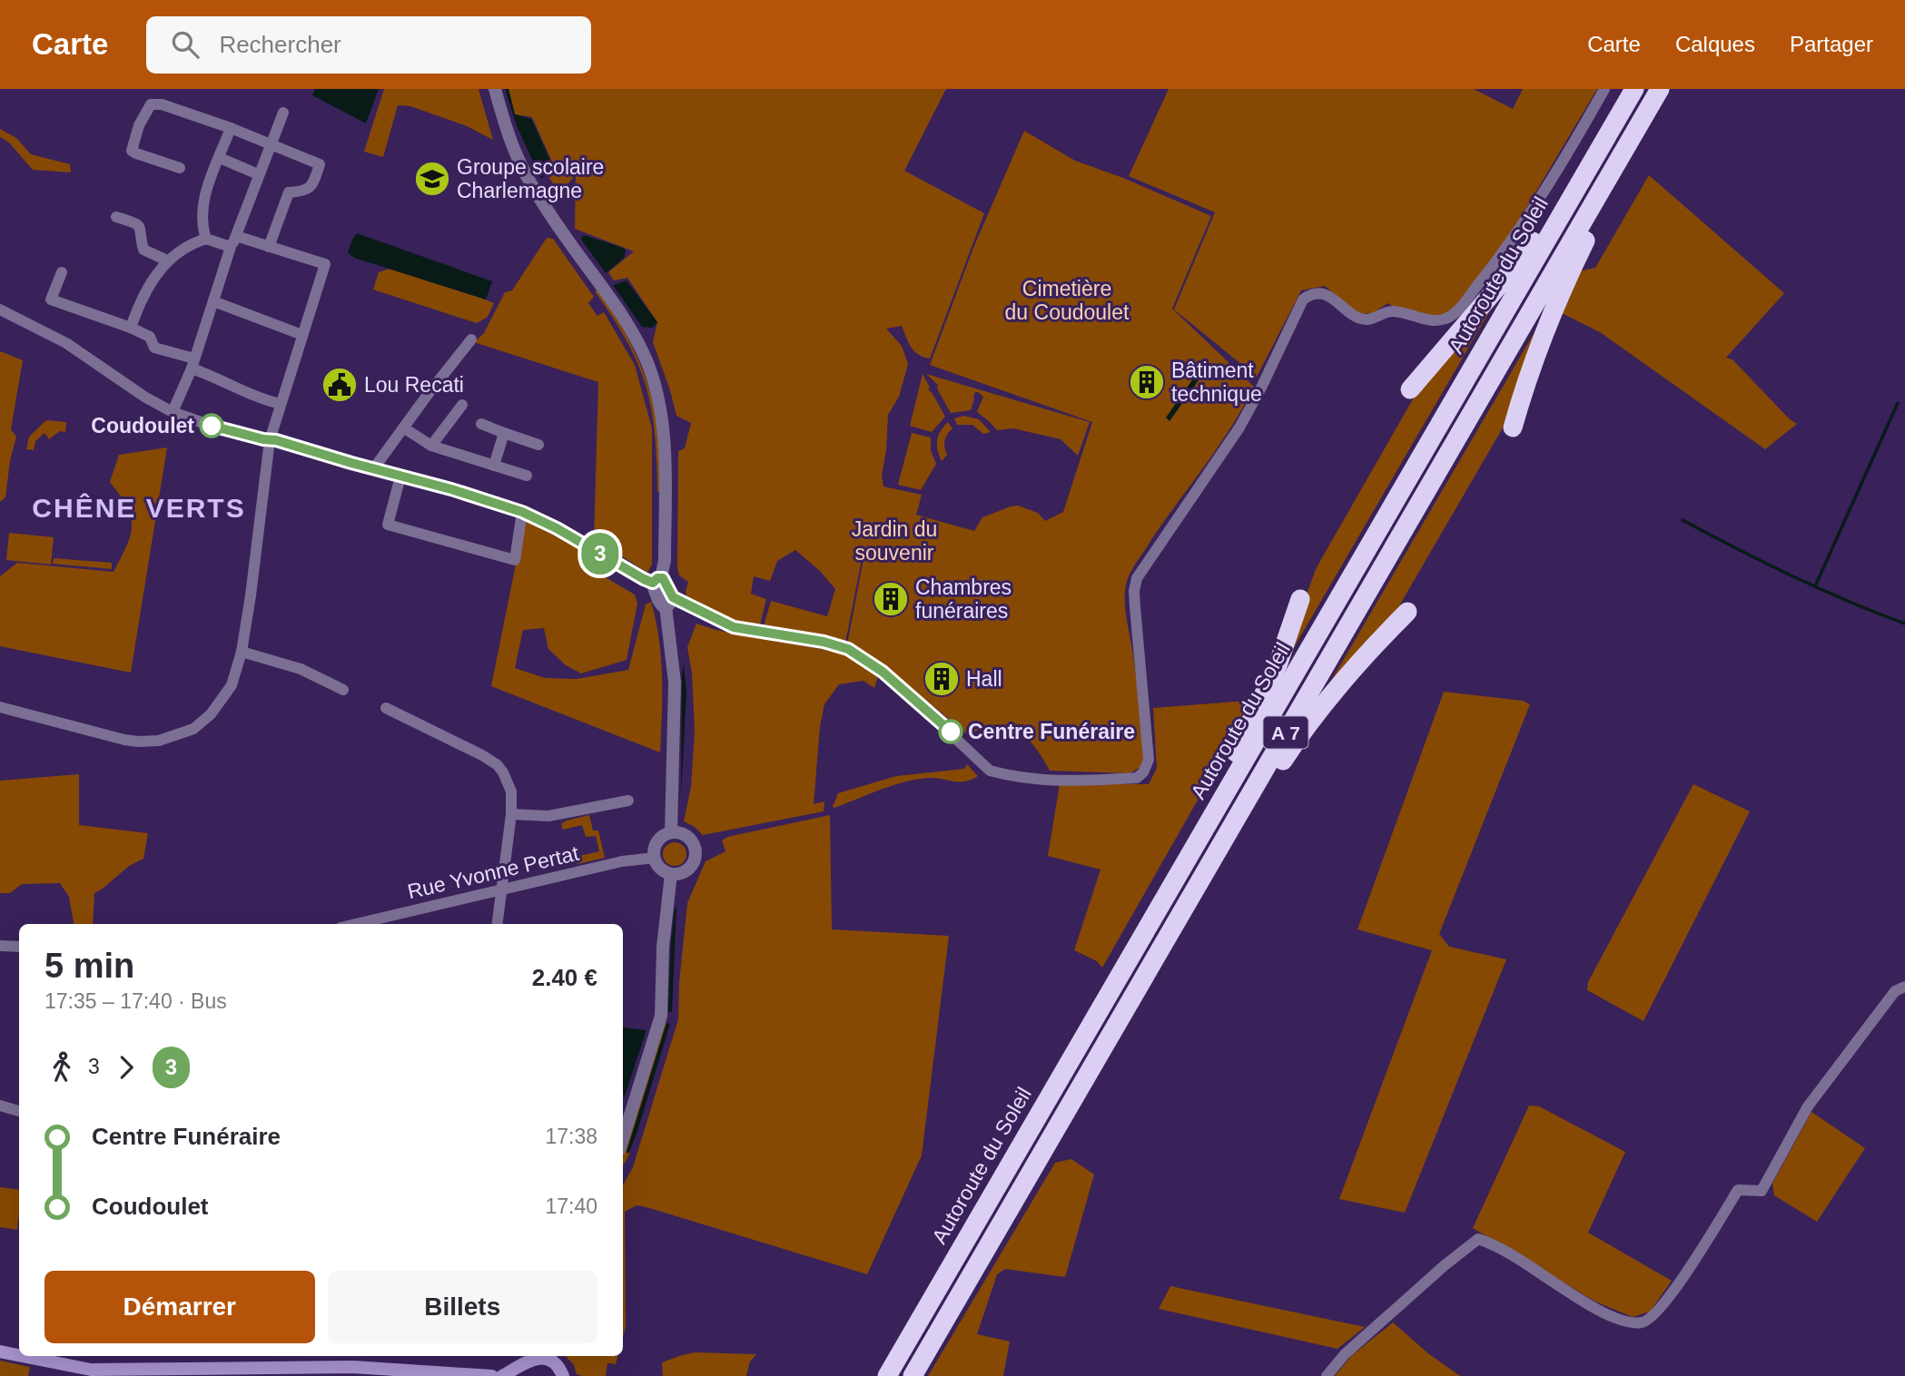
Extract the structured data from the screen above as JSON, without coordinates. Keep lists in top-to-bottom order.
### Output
{
  "streets": {
    "highway": ["Autoroute du Soleil", "A 7"],
    "street": ["Rue Yvonne Pertat"]
  },
  "districts": ["CHÊNE VERTS"],
  "parks": ["Cimetière du Coudoulet", "Jardin du souvenir"],
  "places": {
    "school or university": ["Groupe scolaire Charlemagne"],
    "building": ["Bâtiment technique", "Chambres funéraires", "Hall"],
    "public building": ["Lou Recati"],
    "other": ["Coudoulet", "Centre Funéraire"]
  },
  "lines": ["bus line 3"],
  "page": {
    "header": "Carte",
    "search": "Rechercher",
    "nav": ["Carte", "Calques", "Partager"],
    "on_map": "3",
    "heading": ["5 min", "17:35 – 17:40 · Bus", "2.40 €"],
    "legs": ["3", "3"],
    "list": [
      {
        "name": "Centre Funéraire",
        "value": "17:38"
      },
      {
        "name": "Coudoulet",
        "value": "17:40"
      }
    ],
    "buttons": ["Démarrer", "Billets"]
  }
}
